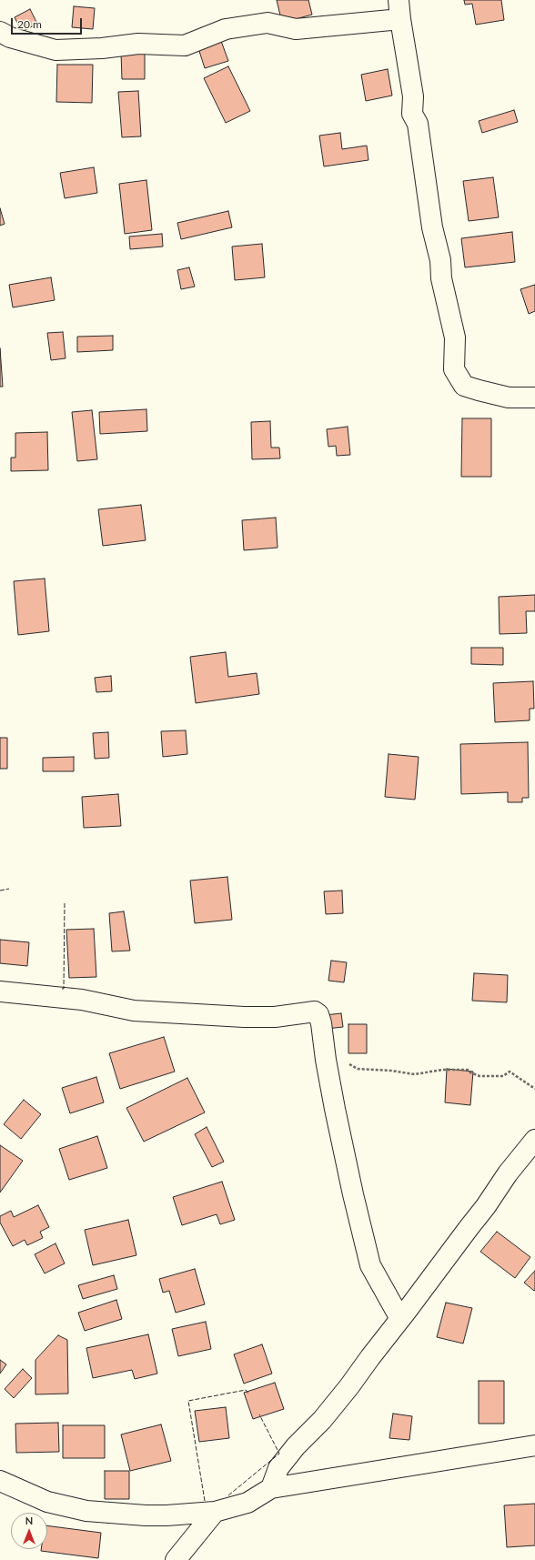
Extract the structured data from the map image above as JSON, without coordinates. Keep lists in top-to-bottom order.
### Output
{
  "scale_bar": "20 m",
  "north": "top"
}
